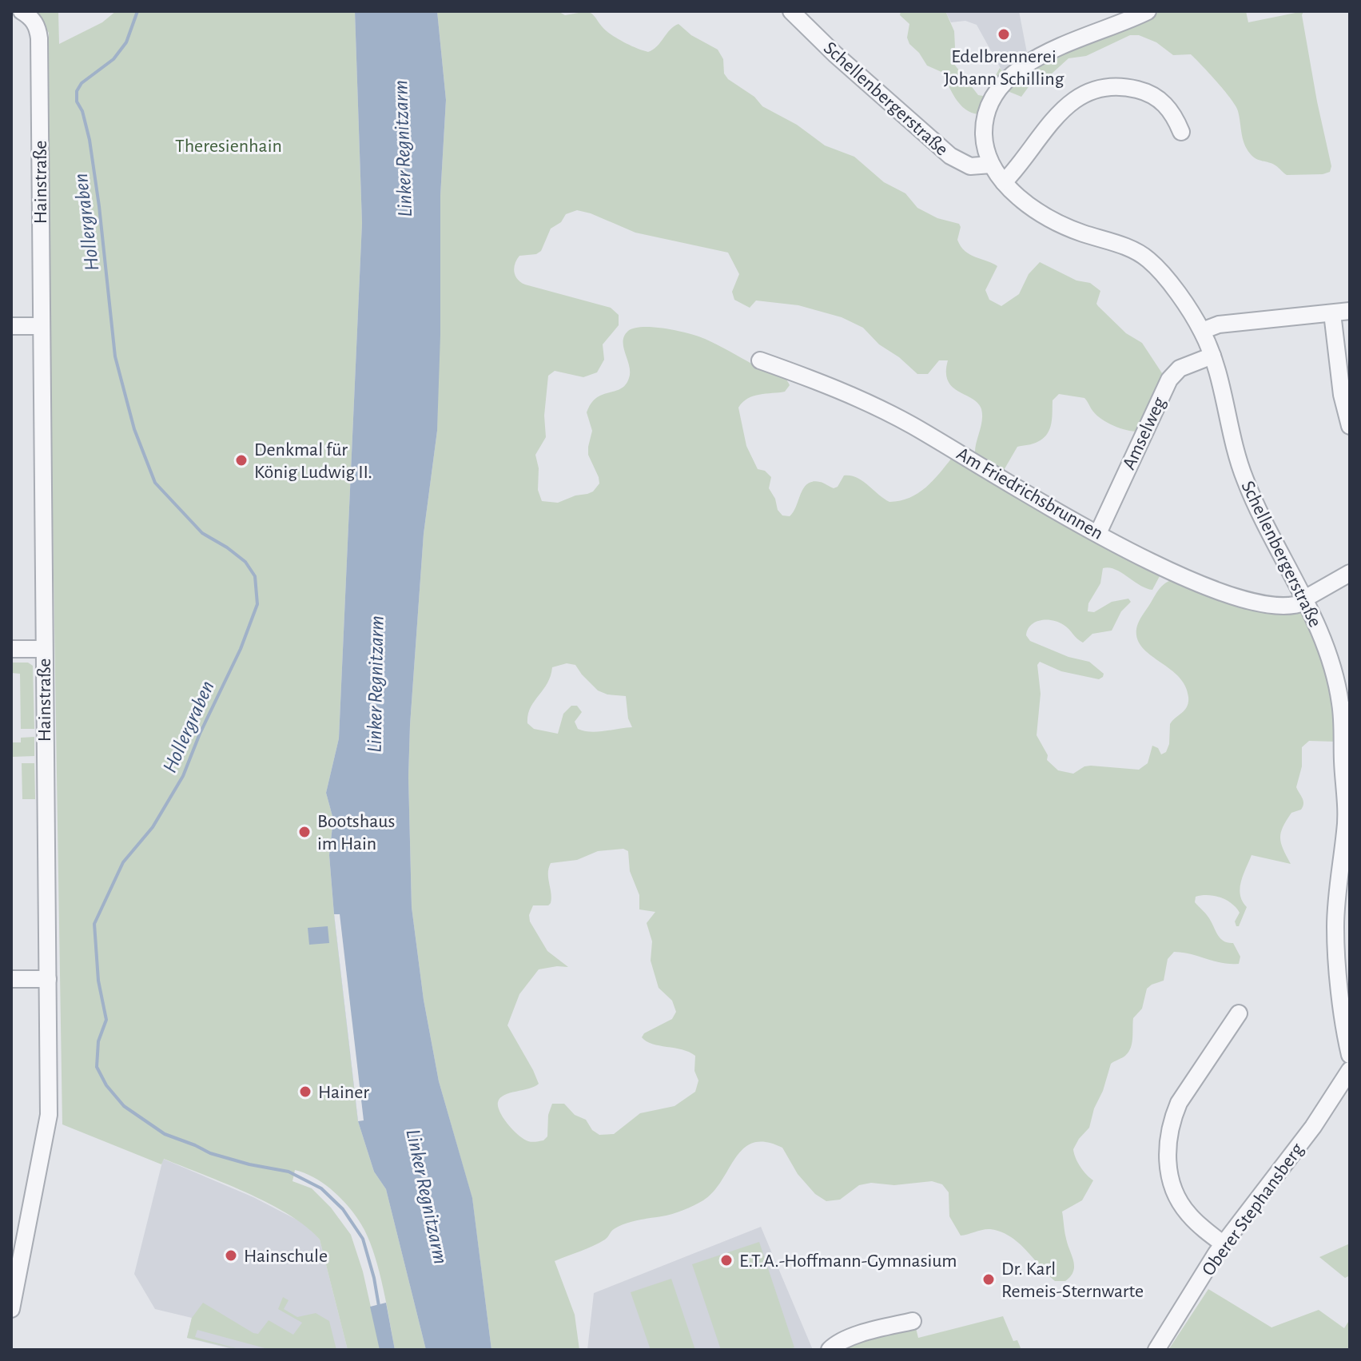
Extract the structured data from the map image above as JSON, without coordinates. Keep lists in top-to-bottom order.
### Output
{
  "streets": {
    "street": [
      "Schellenbergerstraße",
      "Hainstraße",
      "Amselweg",
      "Am Friedrichsbrunnen",
      "Oberer Stephansberg"
    ]
  },
  "crossings": [
    ["Schellenbergerstraße", "Amselweg"],
    ["Schellenbergerstraße", "Am Friedrichsbrunnen"],
    ["Amselweg", "Am Friedrichsbrunnen"]
  ],
  "water": ["Linker Regnitzarm", "Hollergraben"],
  "parks": ["Theresienhain"],
  "places": [
    "Edelbrennerei Johann Schilling",
    "Denkmal für König Ludwig II.",
    "Bootshaus im Hain",
    "Hainer",
    "Hainschule",
    "E.T.A.-Hoffmann-Gymnasium",
    "Dr. Karl Remeis-Sternwarte"
  ]
}
